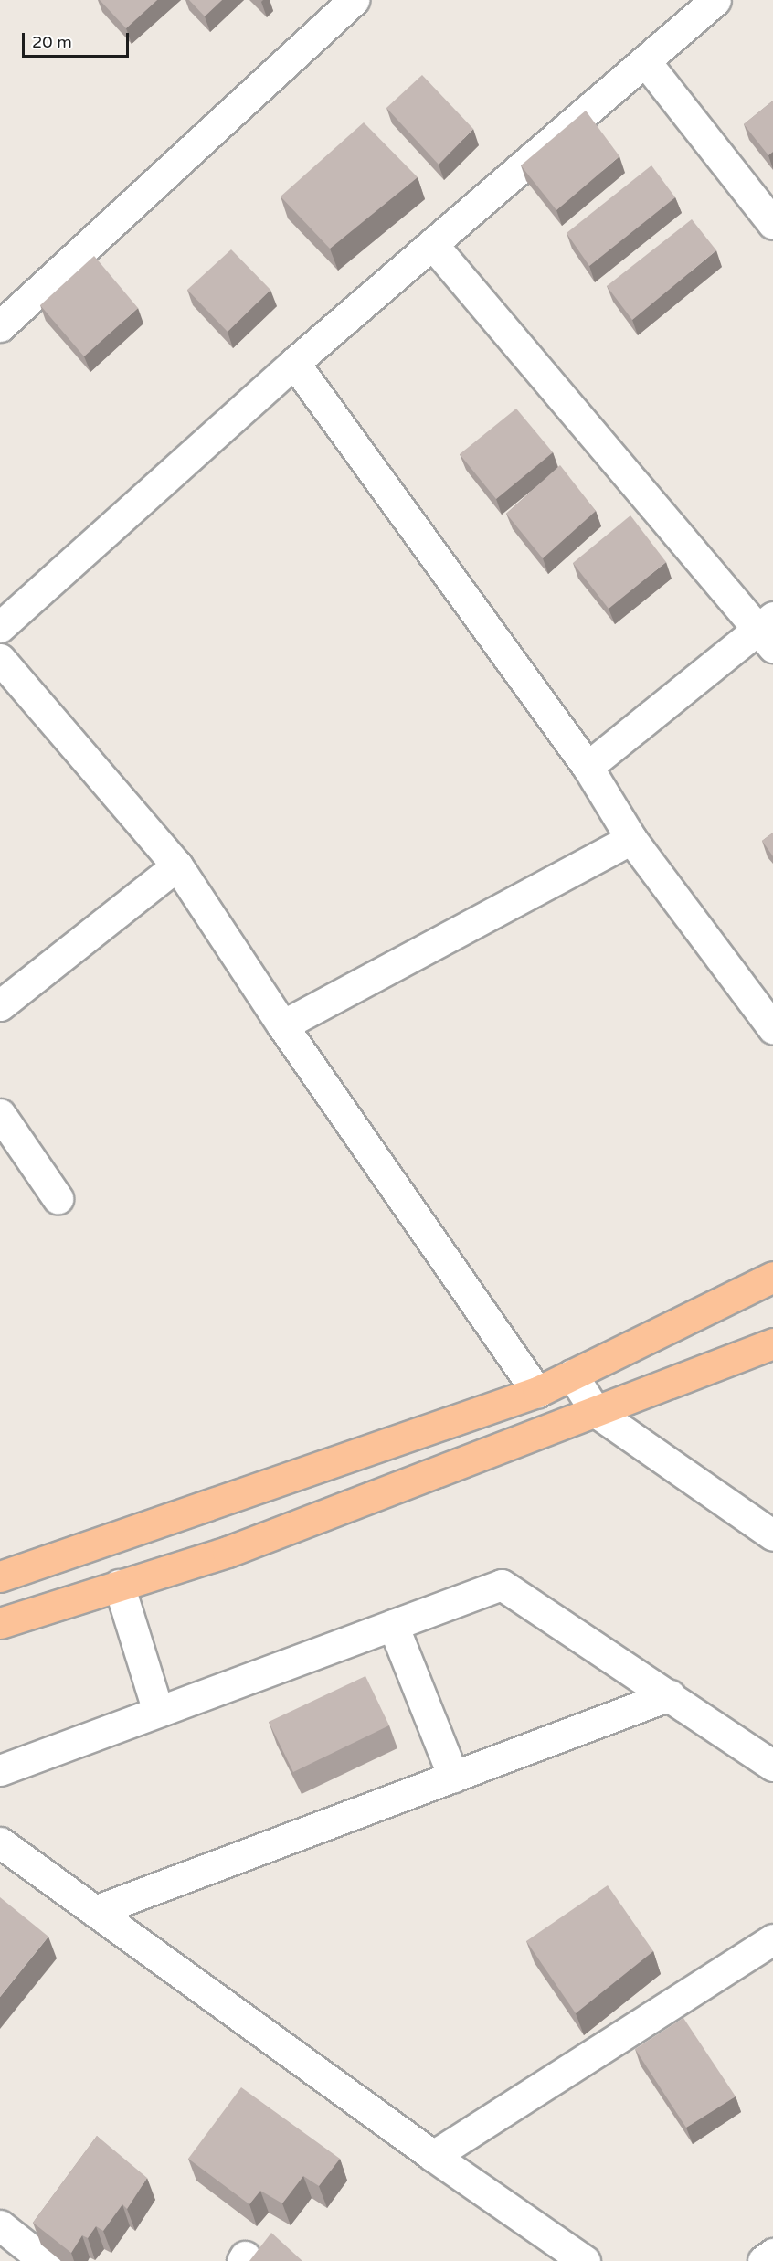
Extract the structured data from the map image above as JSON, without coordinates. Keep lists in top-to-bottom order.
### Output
{
  "scale_bar": "20 m"
}
